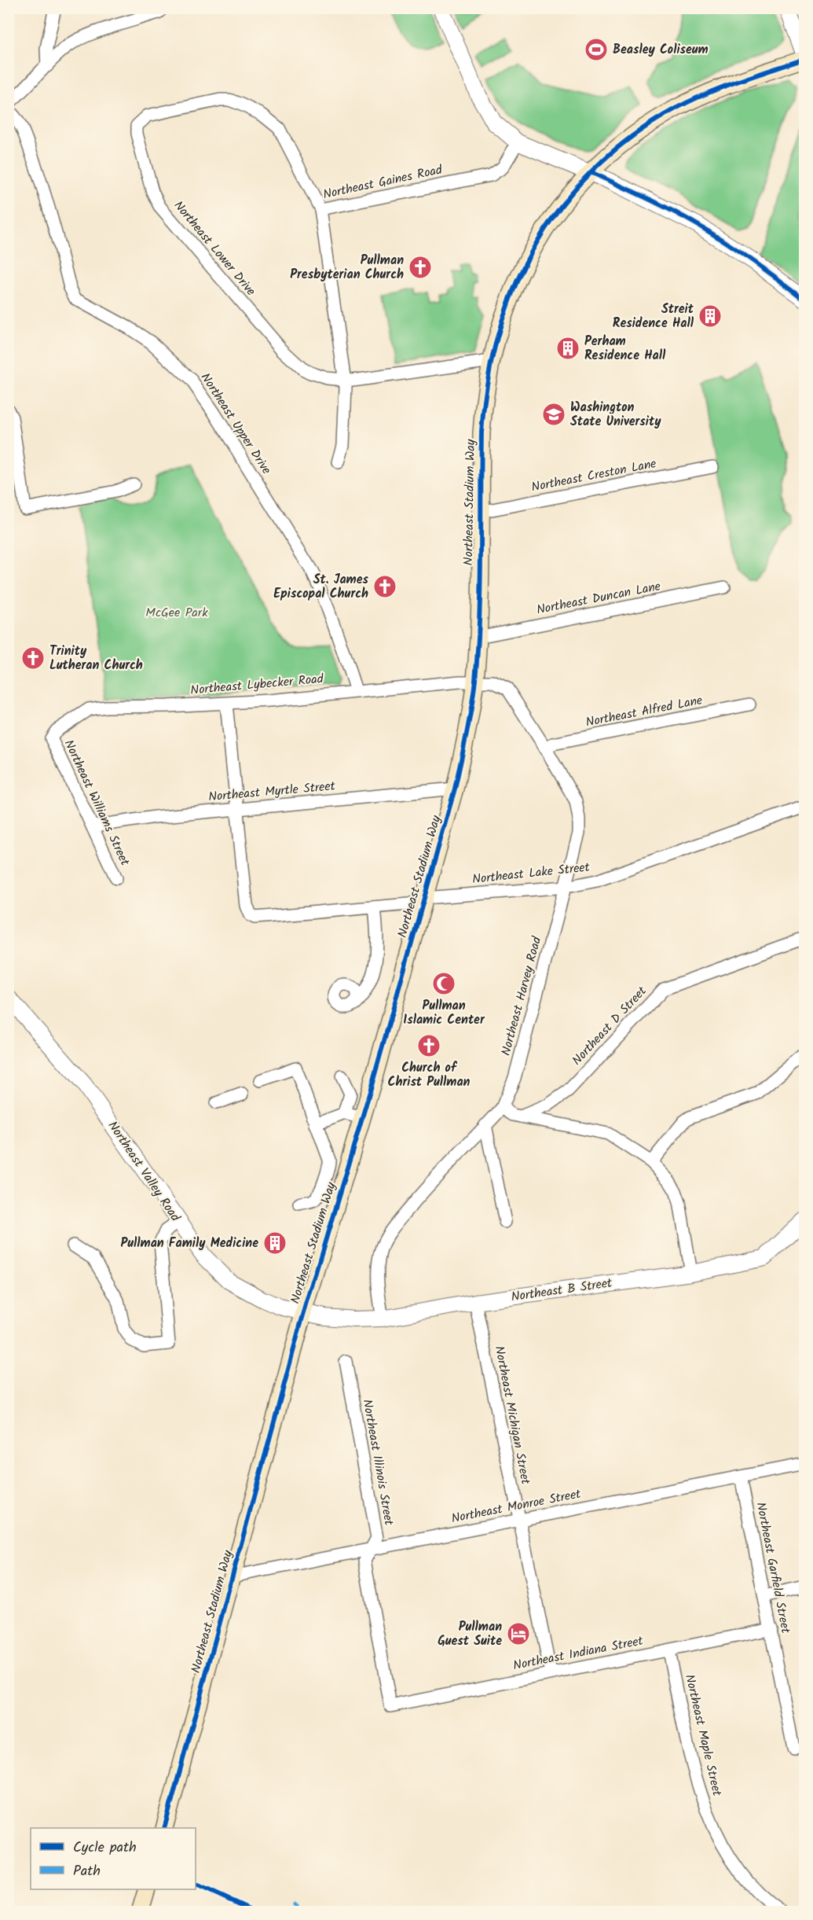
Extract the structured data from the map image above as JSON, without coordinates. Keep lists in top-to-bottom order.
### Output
{
  "streets": {
    "main road": ["Northeast Stadium Way"],
    "street": [
      "Northeast Gaines Road",
      "Northeast Lower Drive",
      "Northeast Upper Drive",
      "Northeast Creston Lane",
      "Northeast Duncan Lane",
      "Northeast Lybecker Road",
      "Northeast Alfred Lane",
      "Northeast Myrtle Street",
      "Northeast Williams Street",
      "Northeast Lake Street",
      "Northeast Harvey Road",
      "Northeast D Street",
      "Northeast Valley Road",
      "Northeast B Street",
      "Northeast Michigan Street",
      "Northeast Illinois Street",
      "Northeast Monroe Street",
      "Northeast Garfield Street",
      "Northeast Indiana Street",
      "Northeast Maple Street"
    ]
  },
  "crossings": [
    ["Northeast Gaines Road", "Northeast Lower Drive"],
    ["Northeast Lower Drive", "Northeast Stadium Way"],
    ["Northeast Upper Drive", "Northeast Lybecker Road"],
    ["Northeast Creston Lane", "Northeast Stadium Way"],
    ["Northeast Stadium Way", "Northeast Duncan Lane"],
    ["Northeast Stadium Way", "Northeast Lybecker Road"],
    ["Northeast Stadium Way", "Northeast Myrtle Street"],
    ["Northeast Stadium Way", "Northeast Lake Street"],
    ["Northeast Stadium Way", "Northeast Harvey Road"],
    ["Northeast Stadium Way", "Northeast Valley Road"],
    ["Northeast Stadium Way", "Northeast B Street"],
    ["Northeast Stadium Way", "Northeast Monroe Street"],
    ["Northeast Lybecker Road", "Northeast Williams Street"],
    ["Northeast Lybecker Road", "Northeast Harvey Road"],
    ["Northeast Alfred Lane", "Northeast Harvey Road"],
    ["Northeast Myrtle Street", "Northeast Williams Street"],
    ["Northeast Myrtle Street", "Northeast Lake Street"],
    ["Northeast Lake Street", "Northeast Harvey Road"],
    ["Northeast Harvey Road", "Northeast B Street"],
    ["Northeast Valley Road", "Northeast B Street"],
    ["Northeast B Street", "Northeast Michigan Street"],
    ["Northeast Michigan Street", "Northeast Monroe Street"],
    ["Northeast Michigan Street", "Northeast Indiana Street"],
    ["Northeast Illinois Street", "Northeast Monroe Street"],
    ["Northeast Illinois Street", "Northeast Indiana Street"],
    ["Northeast Monroe Street", "Northeast Garfield Street"],
    ["Northeast Garfield Street", "Northeast Indiana Street"],
    ["Northeast Indiana Street", "Northeast Maple Street"]
  ],
  "parks": ["McGee Park"],
  "places": {
    "sports": ["Beasley Coliseum"],
    "church": [
      "Pullman Presbyterian Church",
      "St. James Episcopal Church",
      "Trinity Lutheran Church",
      "Church of Christ Pullman"
    ],
    "building": ["Streit Residence Hall", "Perham Residence Hall", "Pullman Family Medicine"],
    "school or university": ["Washington State University"],
    "mosque": ["Pullman Islamic Center"],
    "hotel": ["Pullman Guest Suite"]
  },
  "legend": ["Cycle path", "Path"]
}
